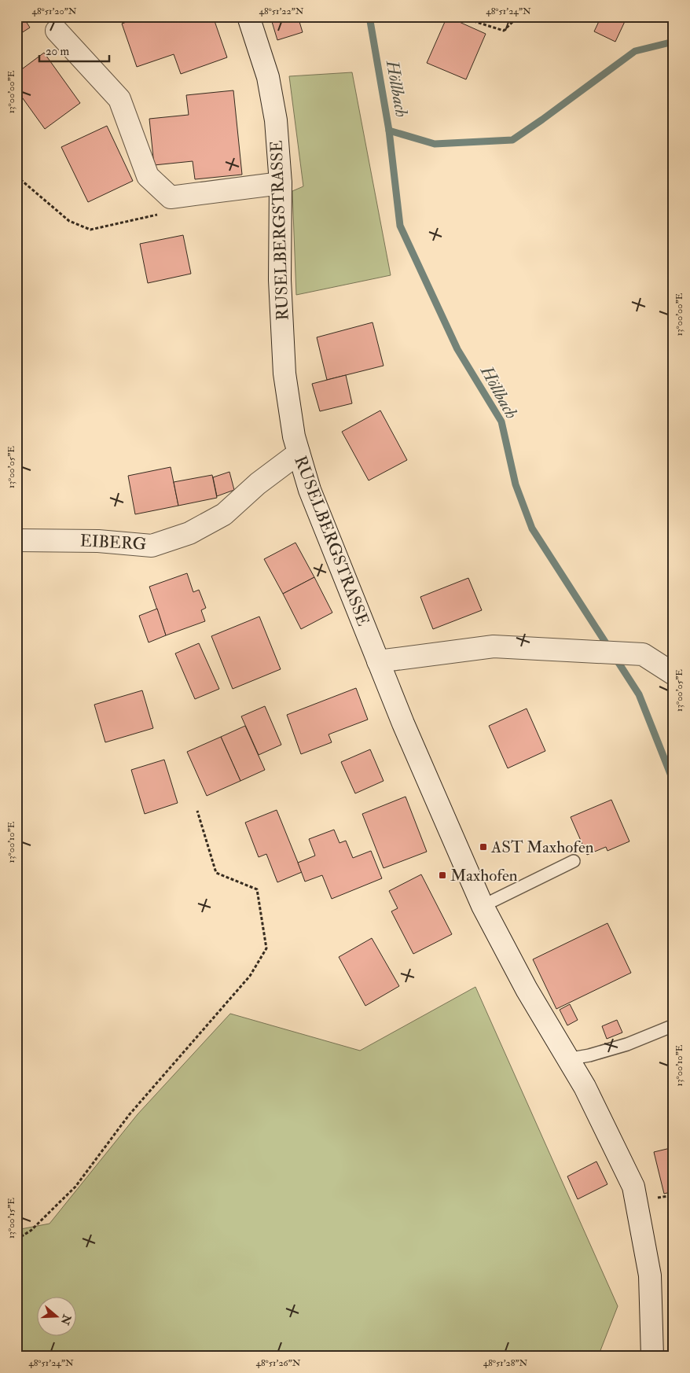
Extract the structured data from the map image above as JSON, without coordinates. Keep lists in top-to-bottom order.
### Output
{
  "streets": {
    "main road": ["RUSELBERGSTRASSE", "EIBERG"]
  },
  "crossings": [
    ["RUSELBERGSTRASSE", "EIBERG"]
  ],
  "water": ["Höllbach"],
  "places": {
    "transit": ["AST Maxhofen", "Maxhofen"]
  },
  "scale_bar": "20 m",
  "north": "right",
  "coordinates": [
    "48°51'20\"N",
    "48°51'22\"N",
    "48°51'24\"N",
    "13°00'00\"E",
    "13°00'05\"E",
    "13°00'10\"E",
    "13°00'15\"E",
    "48°51'26\"N",
    "48°51'28\"N"
  ]
}
